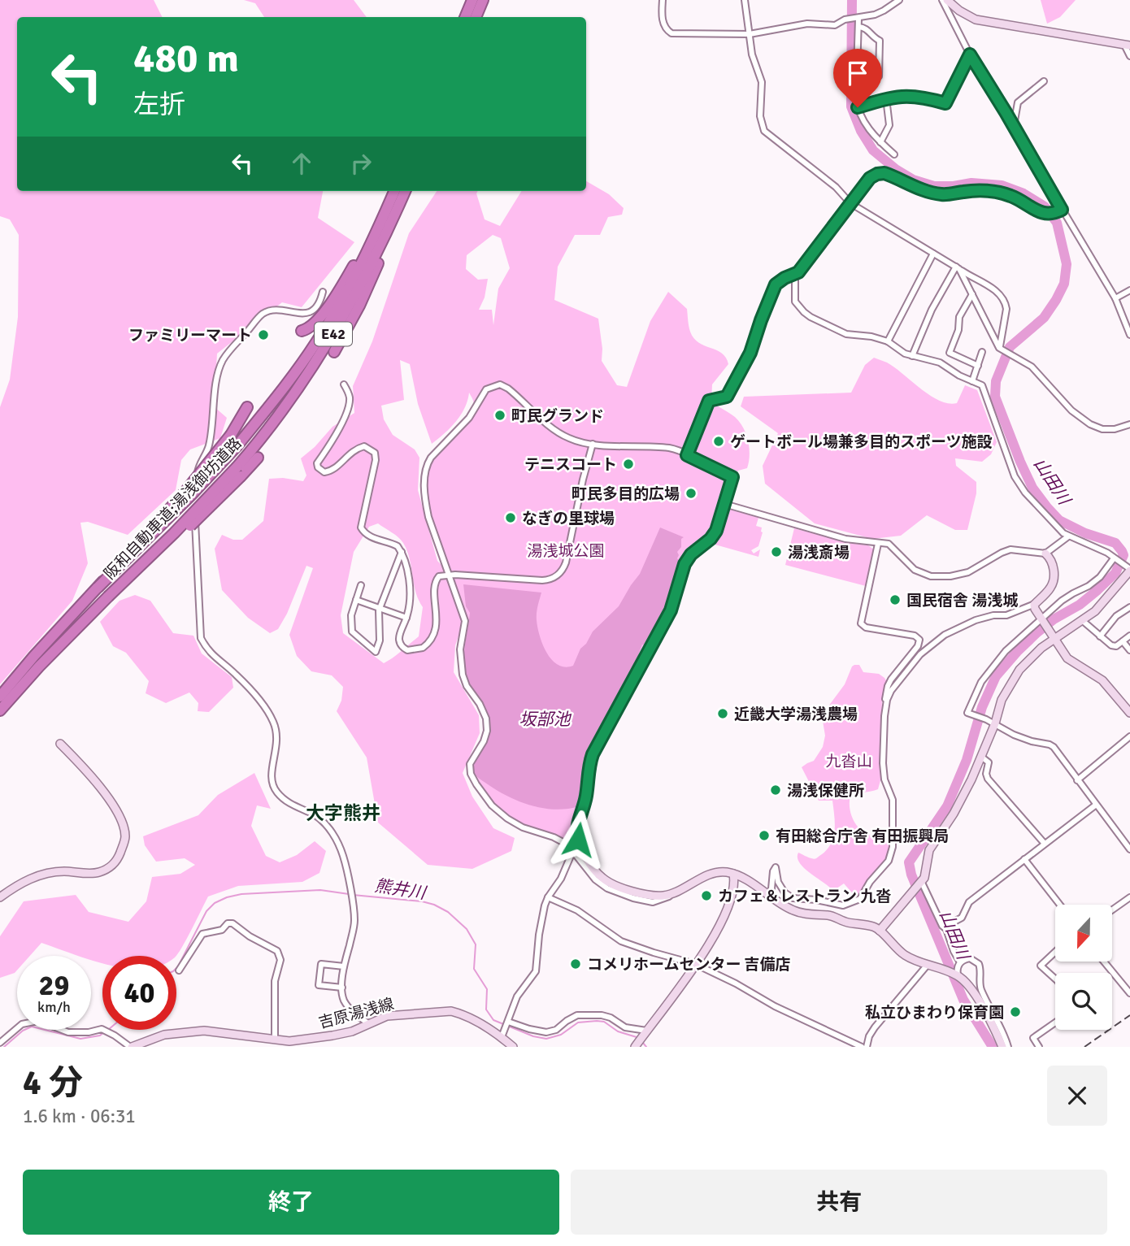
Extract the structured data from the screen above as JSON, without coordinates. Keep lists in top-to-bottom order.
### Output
{
  "streets": {
    "highway": ["E42", "阪和自動車道;湯浅御坊道路"],
    "street": ["吉原湯浅線"]
  },
  "districts": ["大字熊井"],
  "water": ["山田川", "坂部池", "熊井川"],
  "parks": ["湯浅城公園", "九沓山"],
  "places": [
    "ファミリーマート",
    "町民グランド",
    "ゲートボール場兼多目的スポーツ施設",
    "テニスコート",
    "町民多目的広場",
    "なぎの里球場",
    "湯浅斎場",
    "国民宿舎 湯浅城",
    "近畿大学湯浅農場",
    "湯浅保健所",
    "有田総合庁舎 有田振興局",
    "カフェ＆レストラン 九沓",
    "コメリホームセンター 吉備店",
    "私立ひまわり保育園"
  ],
  "north": "bottom",
  "page": {
    "turn": ["480 m", "左折"],
    "speed": "29 km/h",
    "limit": "40",
    "heading": ["4 分", "1.6 km · 06:31"],
    "buttons": ["終了", "共有"]
  }
}
